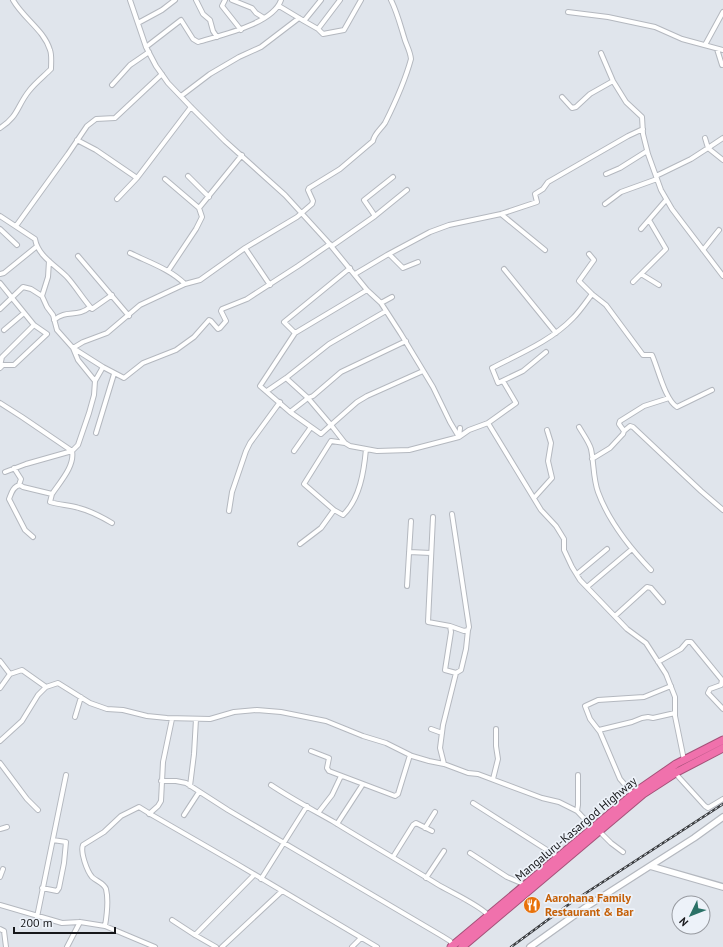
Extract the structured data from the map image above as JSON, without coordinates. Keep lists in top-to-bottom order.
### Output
{
  "streets": {
    "highway": ["Mangaluru-Kasargod Highway"]
  },
  "places": {
    "restaurant": ["Aarohana Family Restaurant & Bar"]
  },
  "scale_bar": "200 m",
  "north": "bottom left"
}
